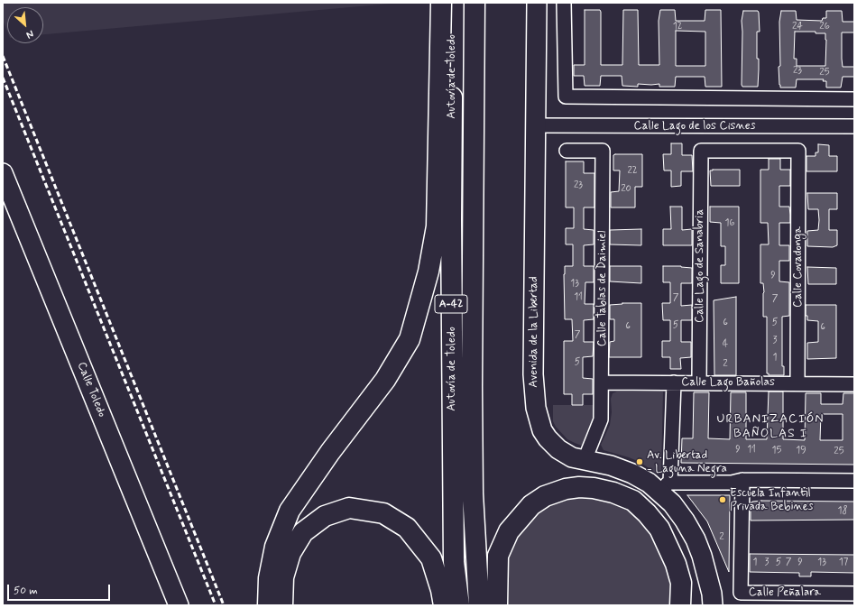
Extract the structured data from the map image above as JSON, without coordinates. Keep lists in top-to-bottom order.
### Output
{
  "streets": {
    "highway": ["Autovía de Toledo", "A-42"],
    "street": [
      "Calle Lago de los Cisnes",
      "Calle Lago de Sanabria",
      "Calle Covadonga",
      "Calle Tablas de Daimiel",
      "Avenida de la Libertad",
      "Calle Lago Bañolas",
      "Calle Toledo",
      "Calle Peñalara"
    ]
  },
  "crossings": [
    ["Calle Lago de los Cisnes", "Avenida de la Libertad"],
    ["Calle Lago de Sanabria", "Calle Covadonga"],
    ["Calle Lago de Sanabria", "Calle Lago Bañolas"],
    ["Calle Covadonga", "Calle Lago Bañolas"],
    ["Calle Tablas de Daimiel", "Avenida de la Libertad"],
    ["Calle Tablas de Daimiel", "Calle Lago Bañolas"]
  ],
  "districts": ["URBANIZACIÓN BAÑOLAS I"],
  "places": ["Av. Libertad - Laguna Negra", "Escuela Infantil Privada Bebines"],
  "house_numbers": [
    "12",
    "24",
    "26",
    "23",
    "25",
    "22",
    "23",
    "20",
    "16",
    "9",
    "13",
    "11",
    "7",
    "7",
    "6",
    "5",
    "5",
    "6",
    "6",
    "7",
    "3",
    "4",
    "1",
    "5",
    "2",
    "9",
    "11",
    "15",
    "19",
    "25",
    "18",
    "2",
    "1",
    "3",
    "5",
    "7",
    "9",
    "13",
    "17"
  ],
  "scale_bar": "50 m",
  "north": "bottom right"
}
